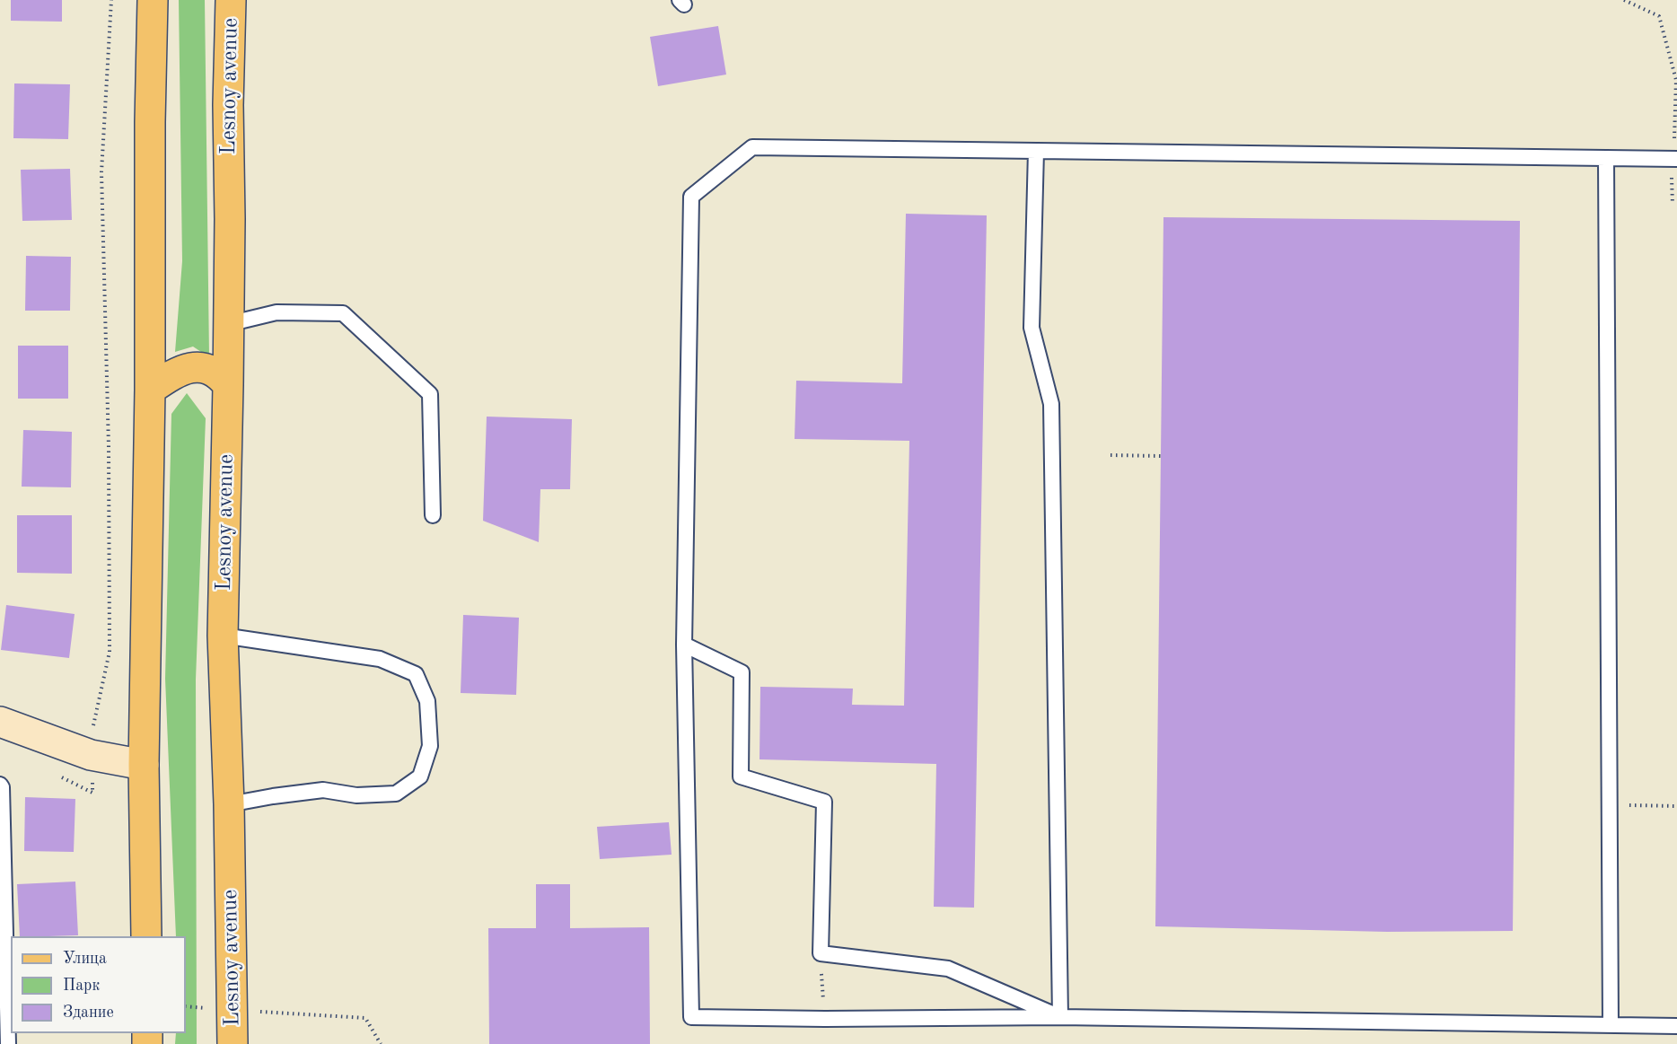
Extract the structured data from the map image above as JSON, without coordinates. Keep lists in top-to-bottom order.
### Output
{
  "streets": {
    "main road": ["Lesnoy avenue"]
  },
  "legend": ["Улица", "Парк", "Здание"]
}
